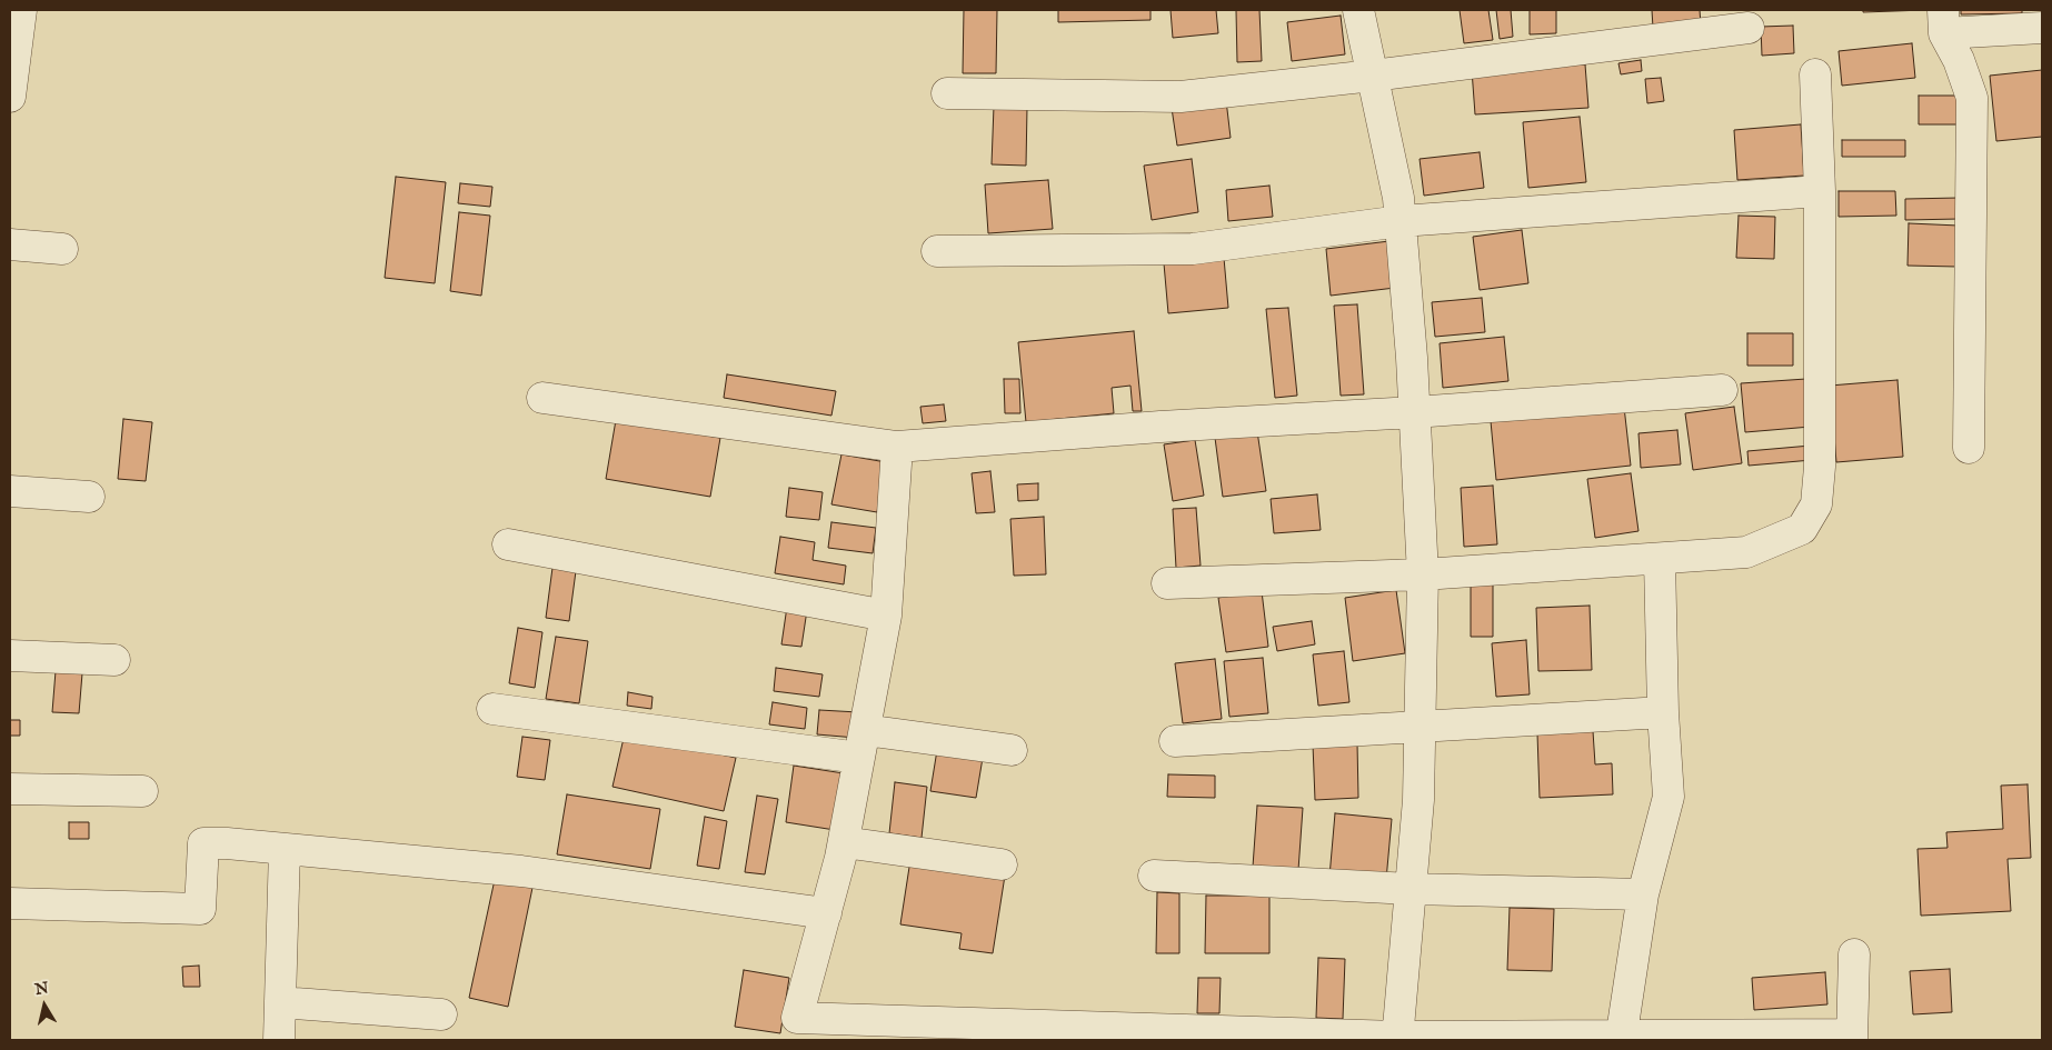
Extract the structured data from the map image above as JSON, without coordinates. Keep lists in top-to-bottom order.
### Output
{
  "north": "top"
}
